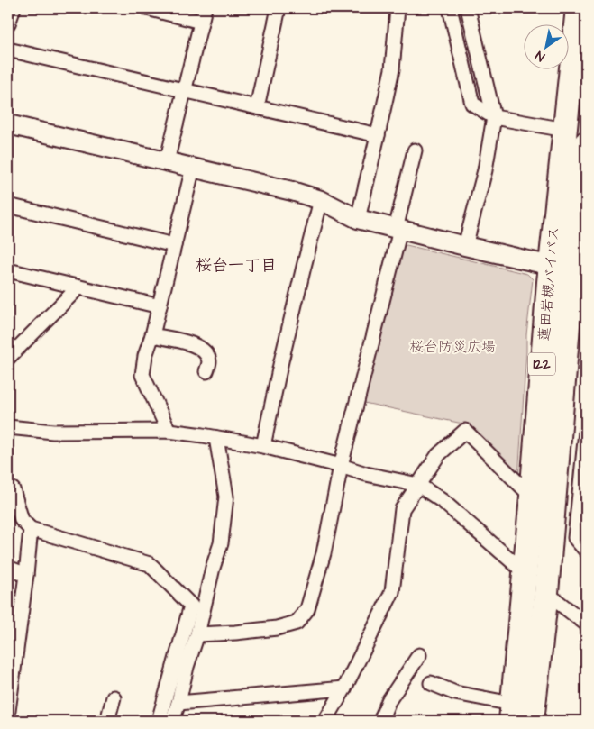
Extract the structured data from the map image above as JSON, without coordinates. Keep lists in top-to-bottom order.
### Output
{
  "streets": {
    "highway": ["蓮田岩槻バイパス", "122"]
  },
  "districts": ["桜台一丁目"],
  "parks": ["桜台防災広場"],
  "north": "bottom left"
}
